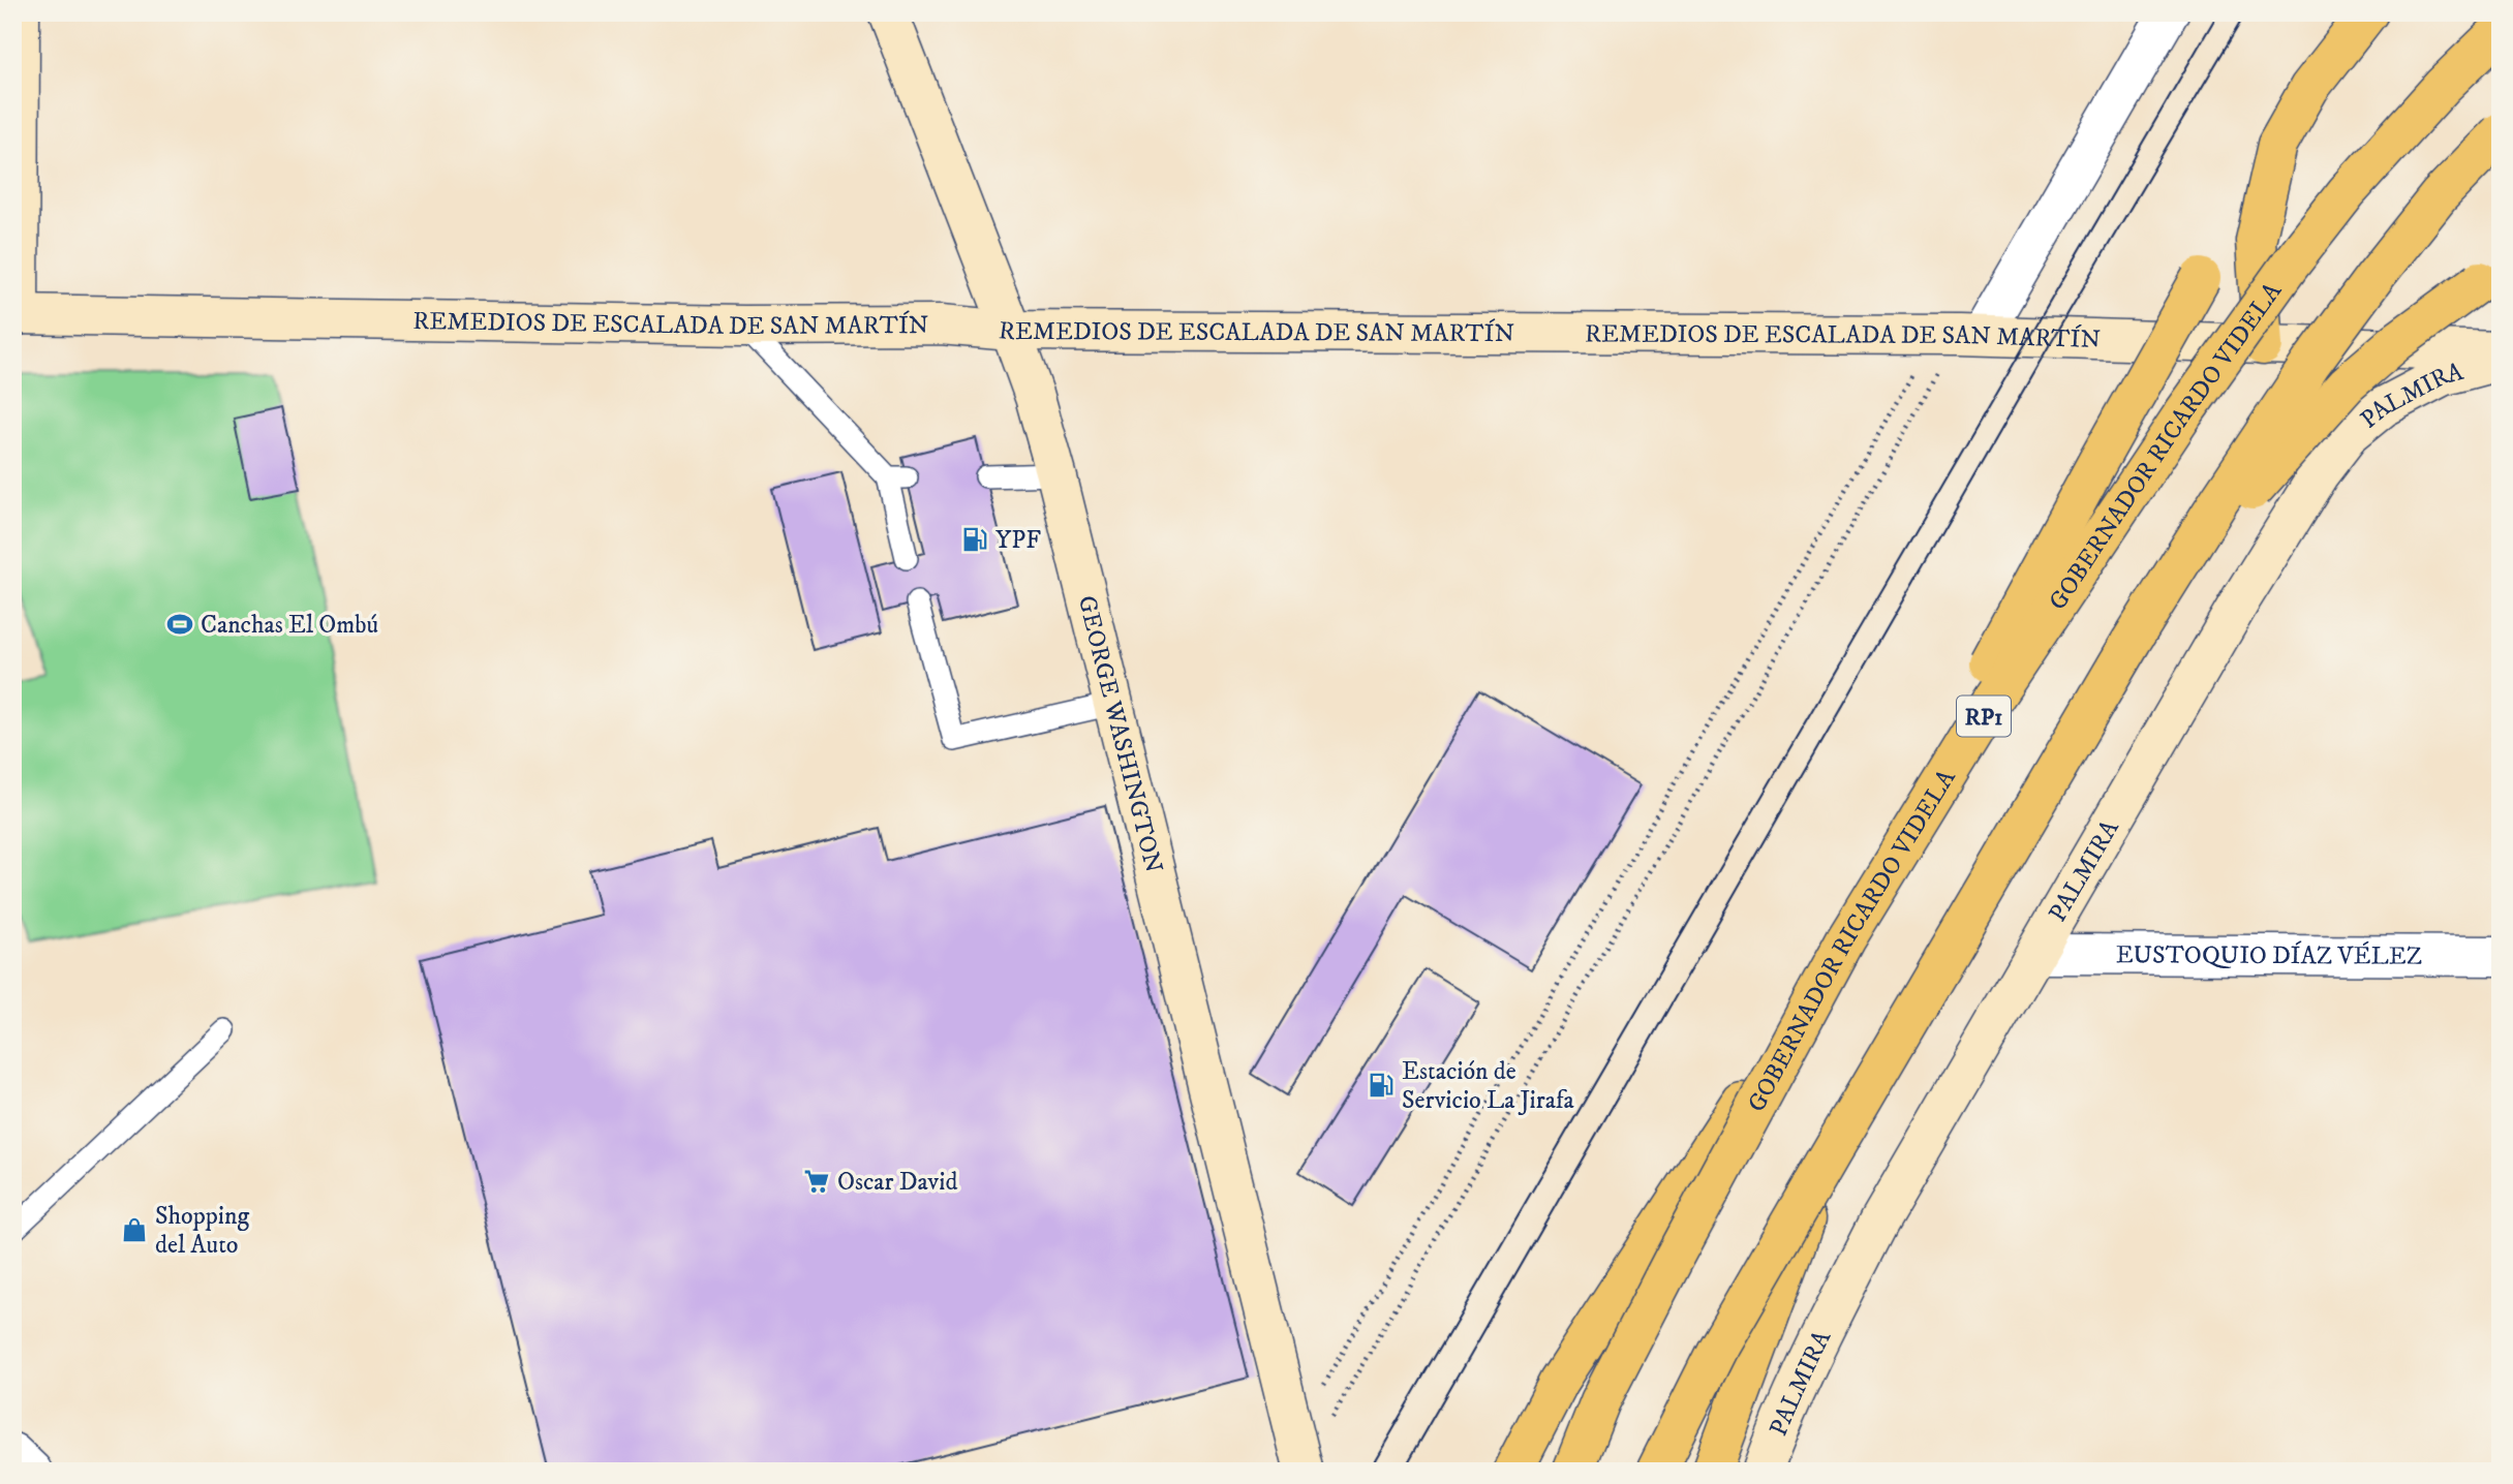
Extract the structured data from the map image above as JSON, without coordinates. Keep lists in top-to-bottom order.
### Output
{
  "streets": {
    "highway": ["GOBERNADOR RICARDO VIDELA", "RP1"],
    "main road": ["REMEDIOS DE ESCALADA DE SAN MARTÍN", "PALMIRA", "GEORGE WASHINGTON"],
    "street": ["EUSTOQUIO DÍAZ VÉLEZ"]
  },
  "crossings": [
    ["REMEDIOS DE ESCALADA DE SAN MARTÍN", "GEORGE WASHINGTON"],
    ["PALMIRA", "EUSTOQUIO DÍAZ VÉLEZ"]
  ],
  "places": {
    "fuel station": ["YPF", "Estación de Servicio La Jirafa"],
    "sports": ["Canchas El Ombú"],
    "supermarket": ["Oscar David"],
    "shop": ["Shopping del Auto"]
  }
}
